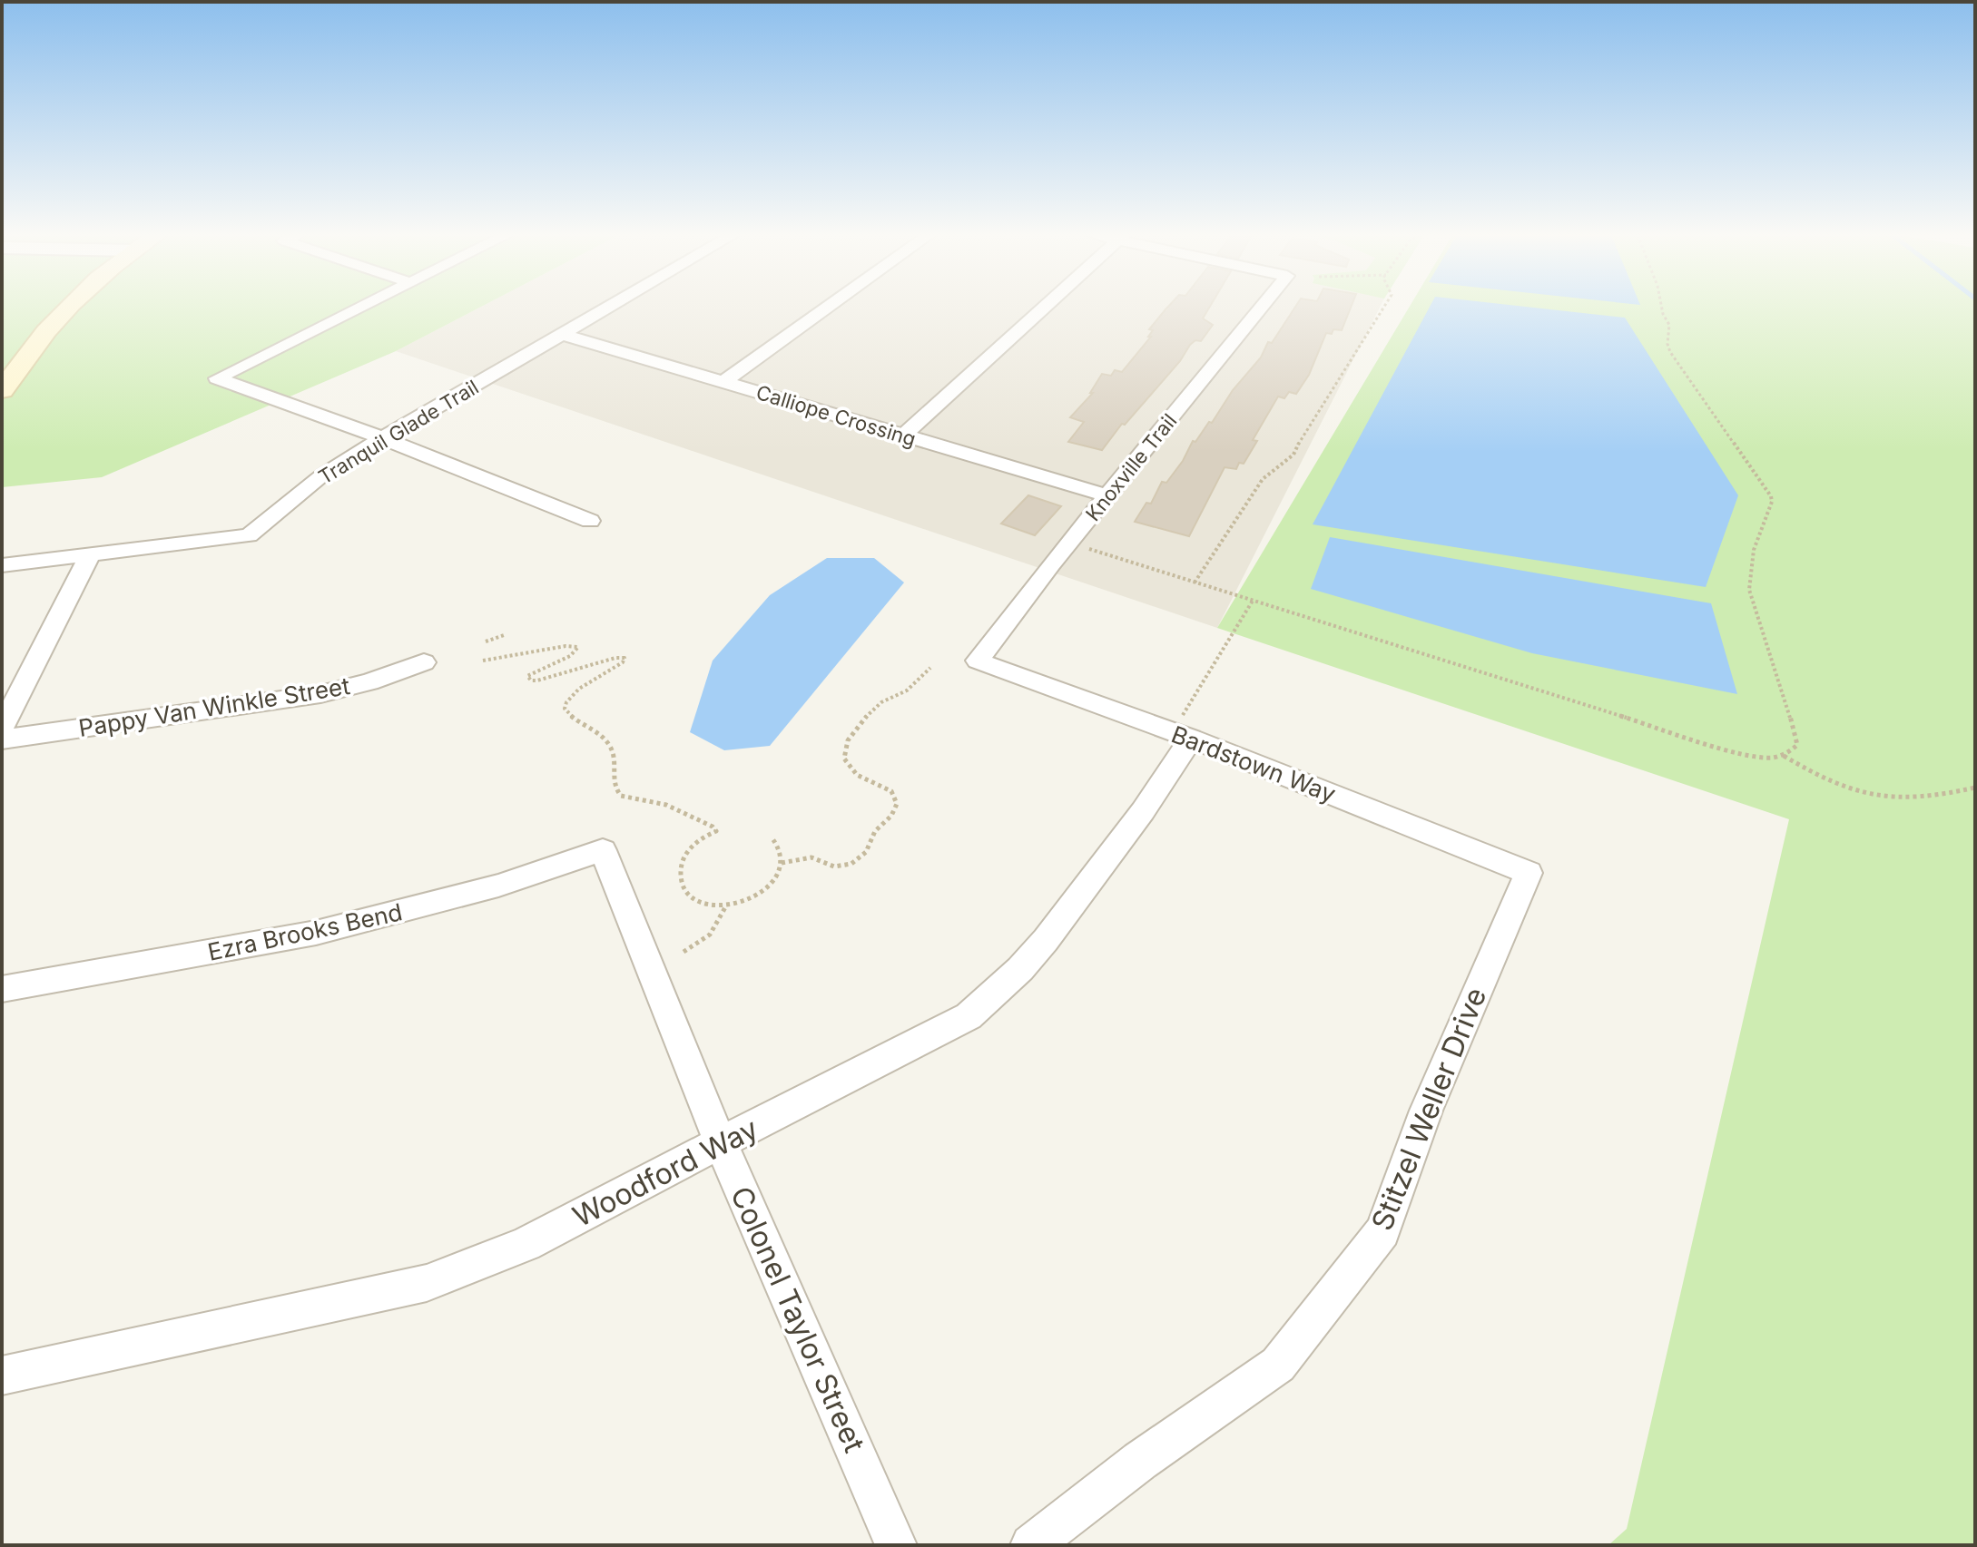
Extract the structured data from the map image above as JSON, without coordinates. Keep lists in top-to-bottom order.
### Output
{
  "streets": {
    "street": [
      "Calliope Crossing",
      "Tranquil Glade Trail",
      "Knoxville Trail",
      "Pappy Van Winkle Street",
      "Bardstown Way",
      "Ezra Brooks Bend",
      "Stitzel Weller Drive",
      "Woodford Way",
      "Colonel Taylor Street"
    ]
  },
  "crossings": [
    ["Calliope Crossing", "Tranquil Glade Trail"],
    ["Calliope Crossing", "Knoxville Trail"],
    ["Knoxville Trail", "Bardstown Way"],
    ["Bardstown Way", "Stitzel Weller Drive"],
    ["Bardstown Way", "Woodford Way"],
    ["Ezra Brooks Bend", "Colonel Taylor Street"],
    ["Woodford Way", "Colonel Taylor Street"]
  ]
}
